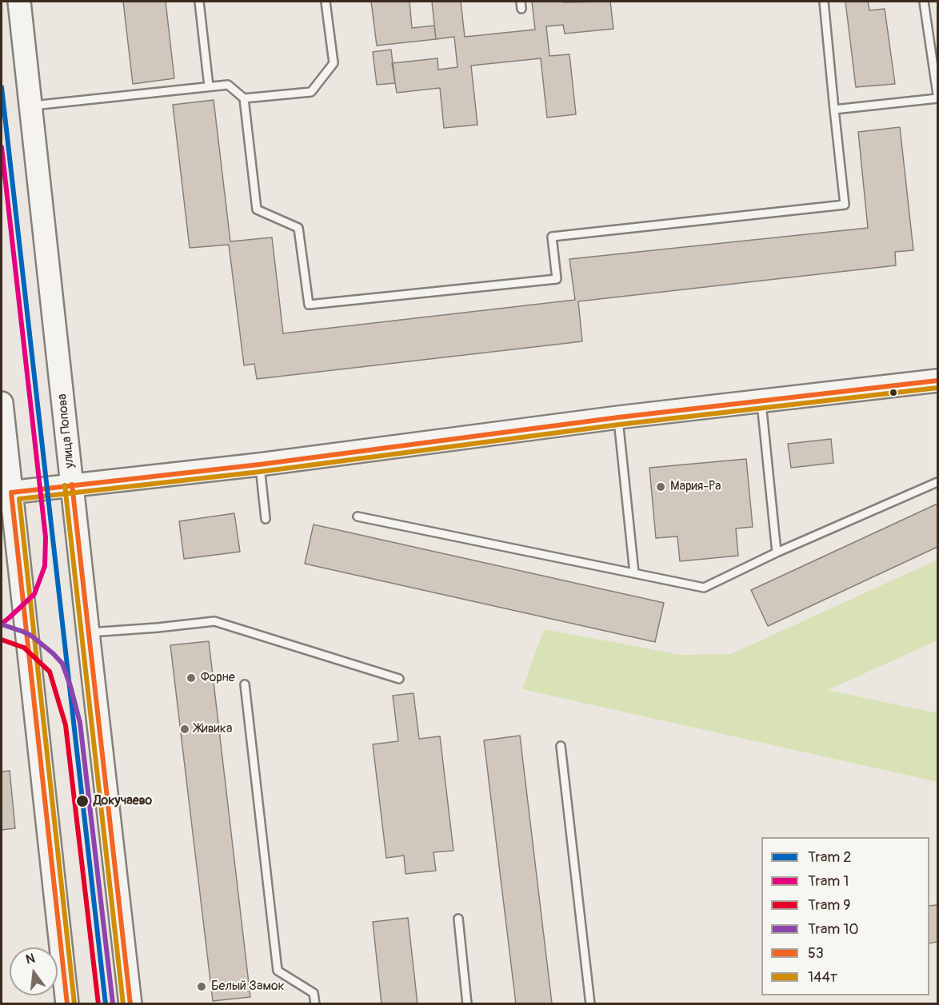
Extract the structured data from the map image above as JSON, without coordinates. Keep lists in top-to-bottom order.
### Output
{
  "streets": {
    "main road": ["улица Попова"]
  },
  "places": [
    "Мария-Ра",
    "Форне",
    "Живика",
    "Докучаево",
    "Белый Замок"
  ],
  "lines": [
    "tram line 2",
    "tram line 1",
    "transit line 53",
    "transit line 144т",
    "tram line 10",
    "tram line 9"
  ],
  "legend": [
    "Tram 2",
    "Tram 1",
    "Tram 9",
    "Tram 10",
    "53",
    "144т"
  ],
  "north": "top"
}
